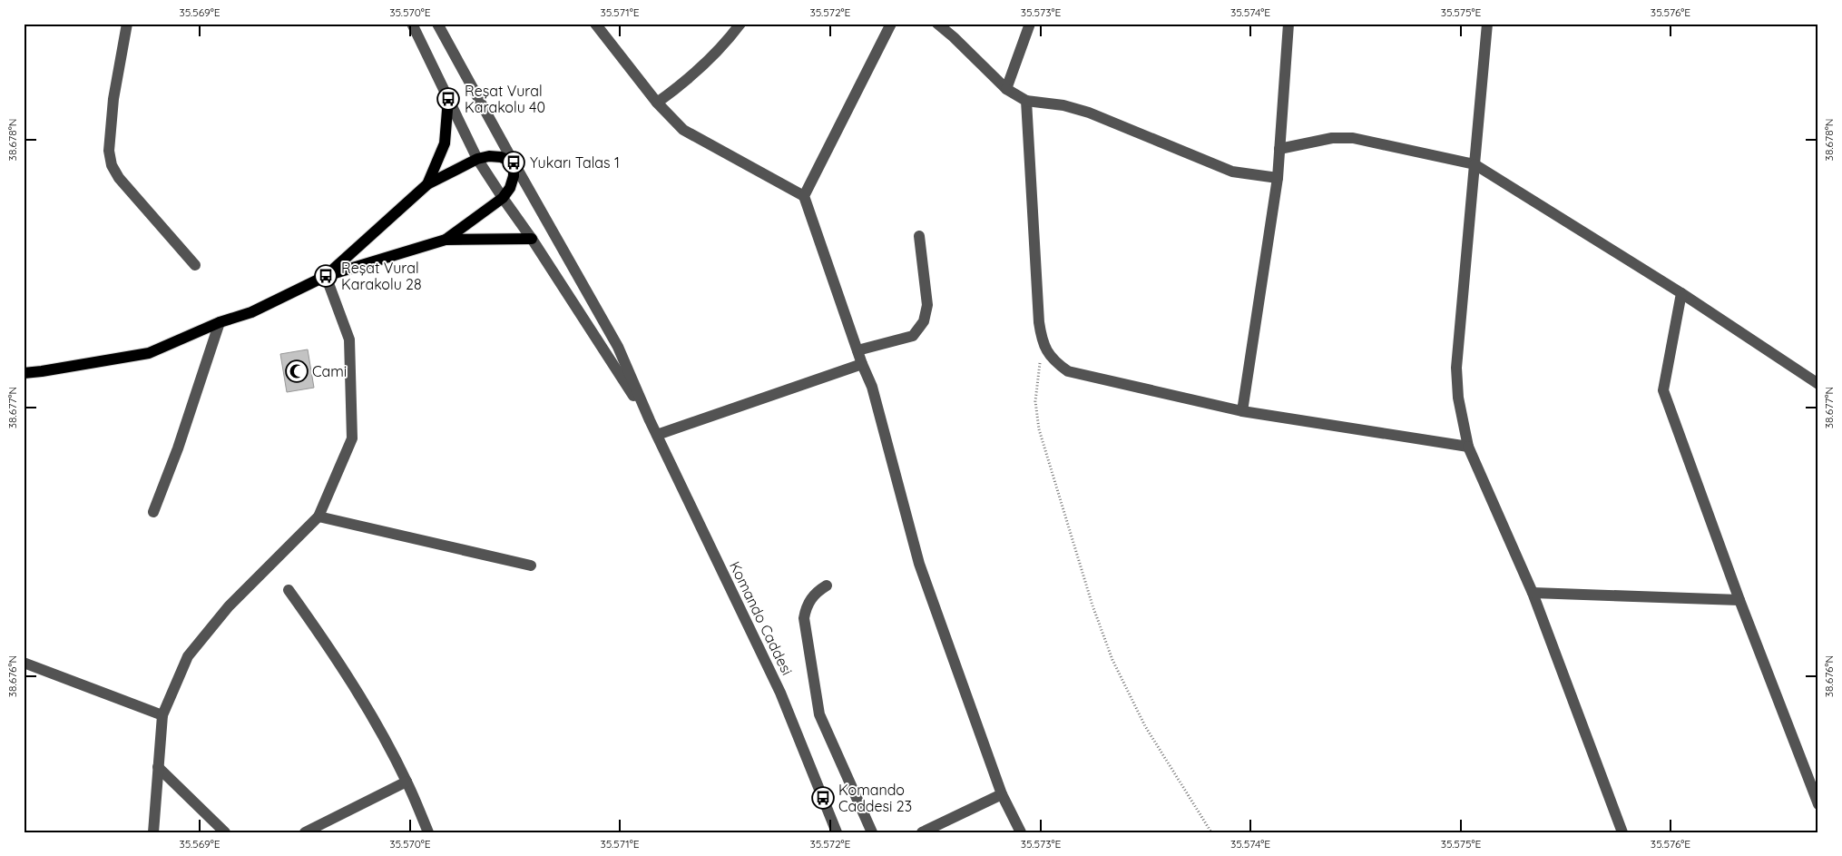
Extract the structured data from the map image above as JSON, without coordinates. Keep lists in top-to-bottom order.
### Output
{
  "streets": {
    "street": ["Komando Caddesi"]
  },
  "places": {
    "bus stop": [
      "Reşat Vural Karakolu 40",
      "Yukarı Talas 1",
      "Reşat Vural Karakolu 28",
      "Komando Caddesi 23"
    ],
    "mosque": ["Cami"]
  },
  "coordinates": [
    "35.569°E",
    "35.570°E",
    "35.571°E",
    "35.572°E",
    "35.573°E",
    "35.574°E",
    "35.575°E",
    "35.576°E",
    "38.678°N",
    "38.677°N",
    "38.676°N"
  ]
}
